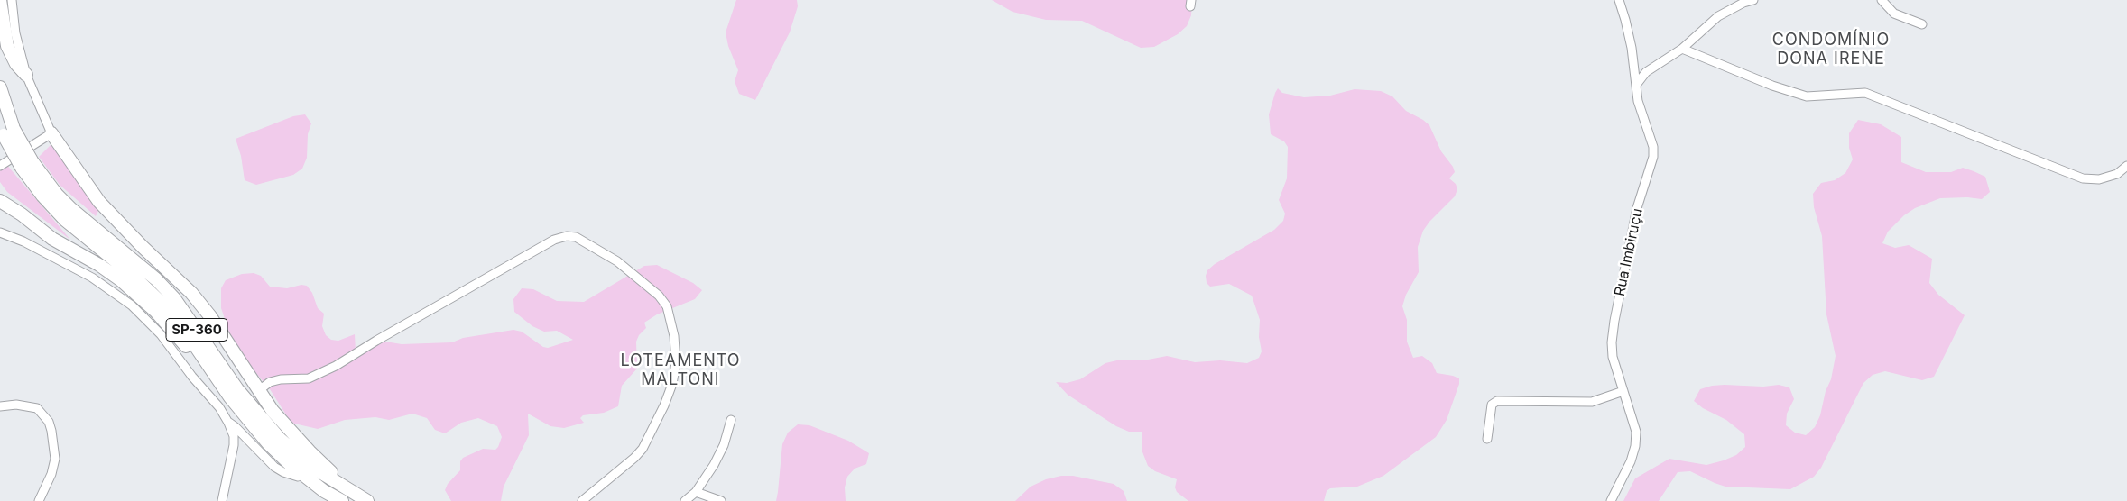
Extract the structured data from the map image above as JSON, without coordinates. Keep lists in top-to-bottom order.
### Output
{
  "streets": {
    "highway": ["SP-360"],
    "street": ["Rua Imbiruçu"]
  },
  "districts": ["CONDOMÍNIO DONA IRENE", "LOTEAMENTO MALTONI"]
}
